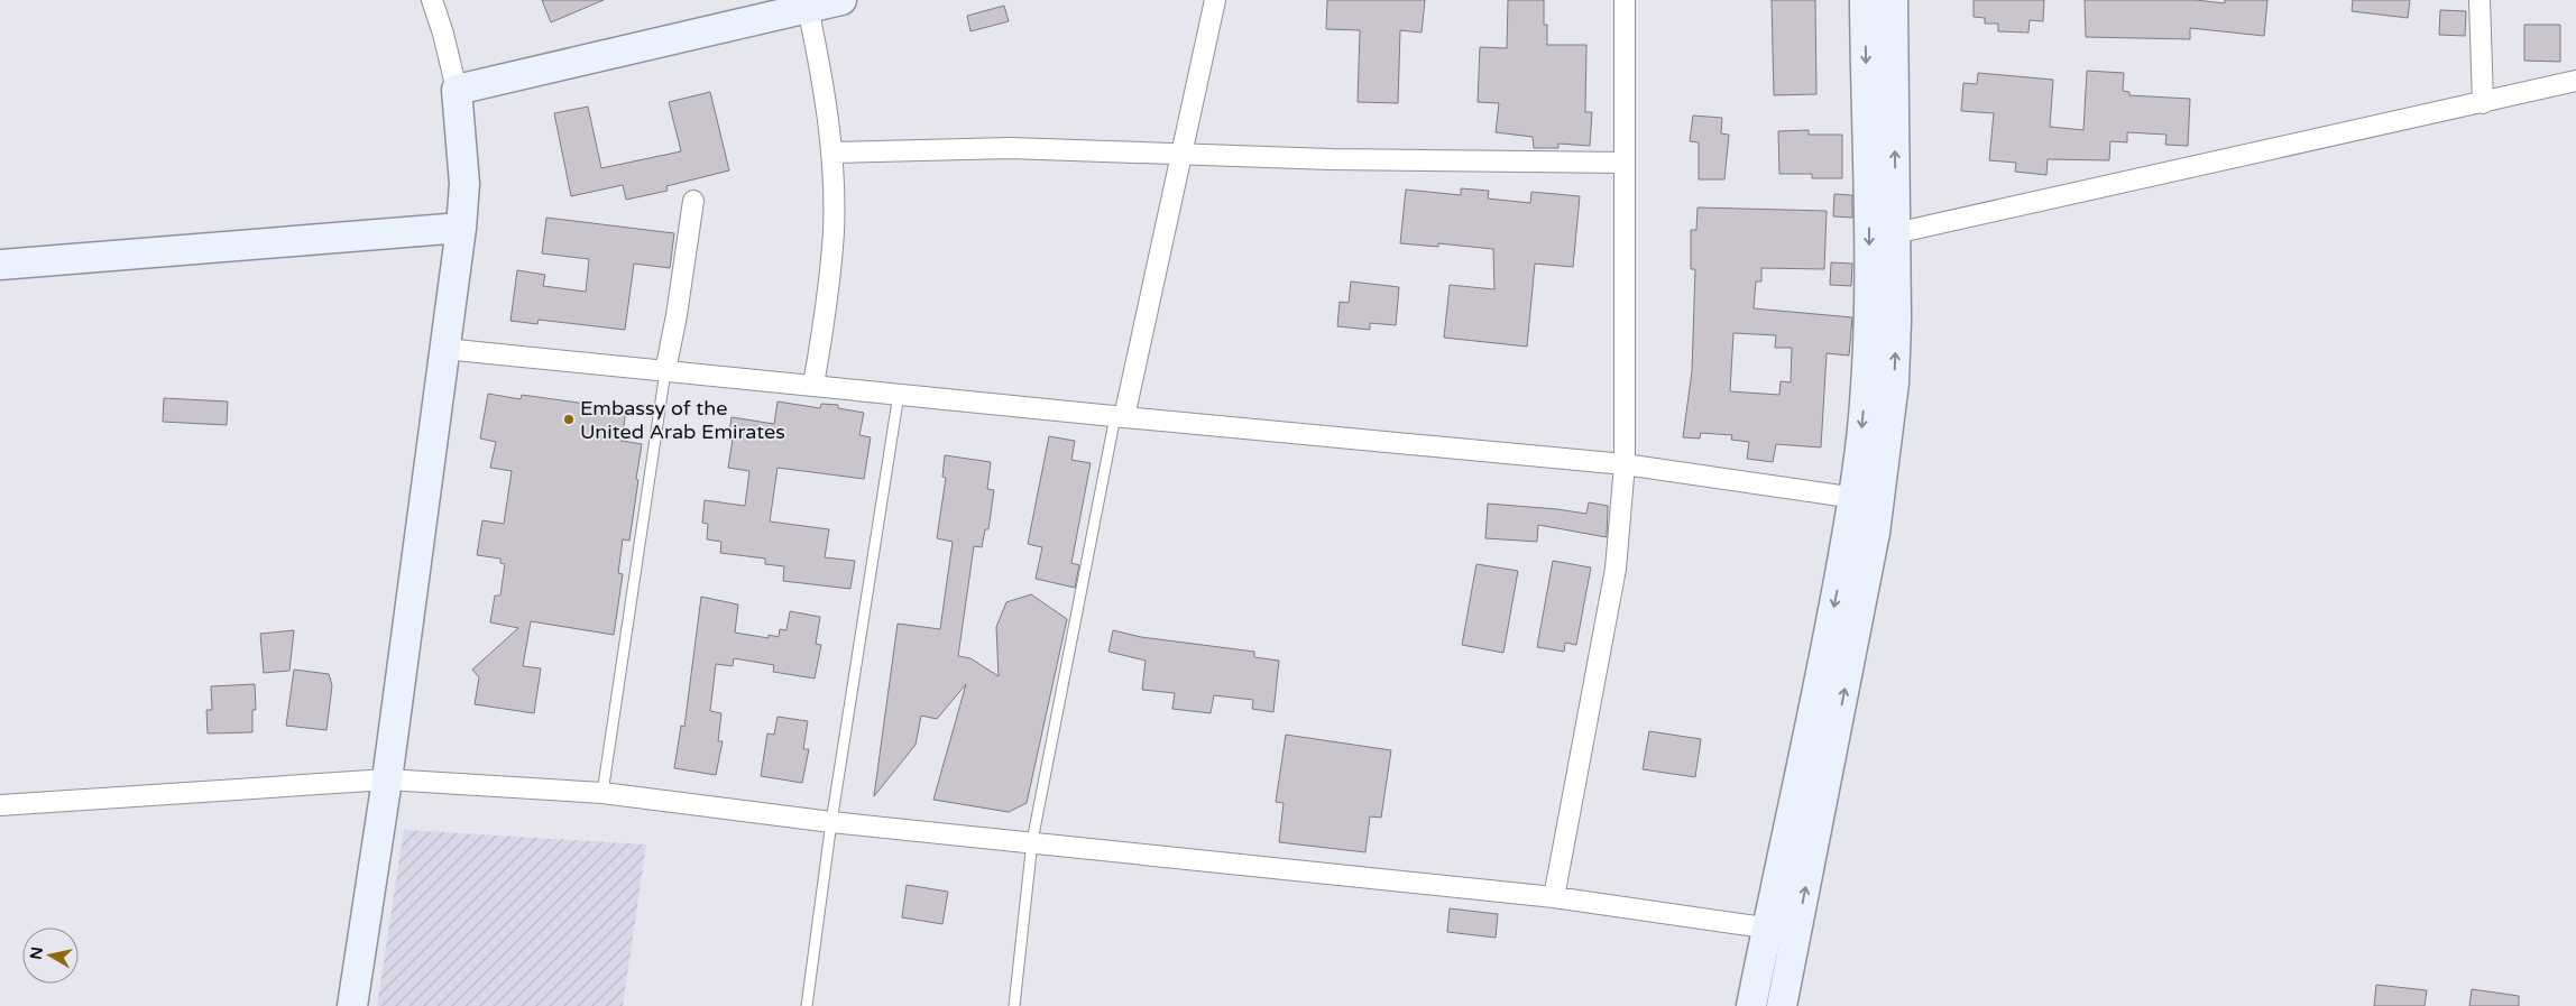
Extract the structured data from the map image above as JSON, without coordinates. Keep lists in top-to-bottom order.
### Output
{
  "places": ["Embassy of the United Arab Emirates"],
  "north": "left"
}
